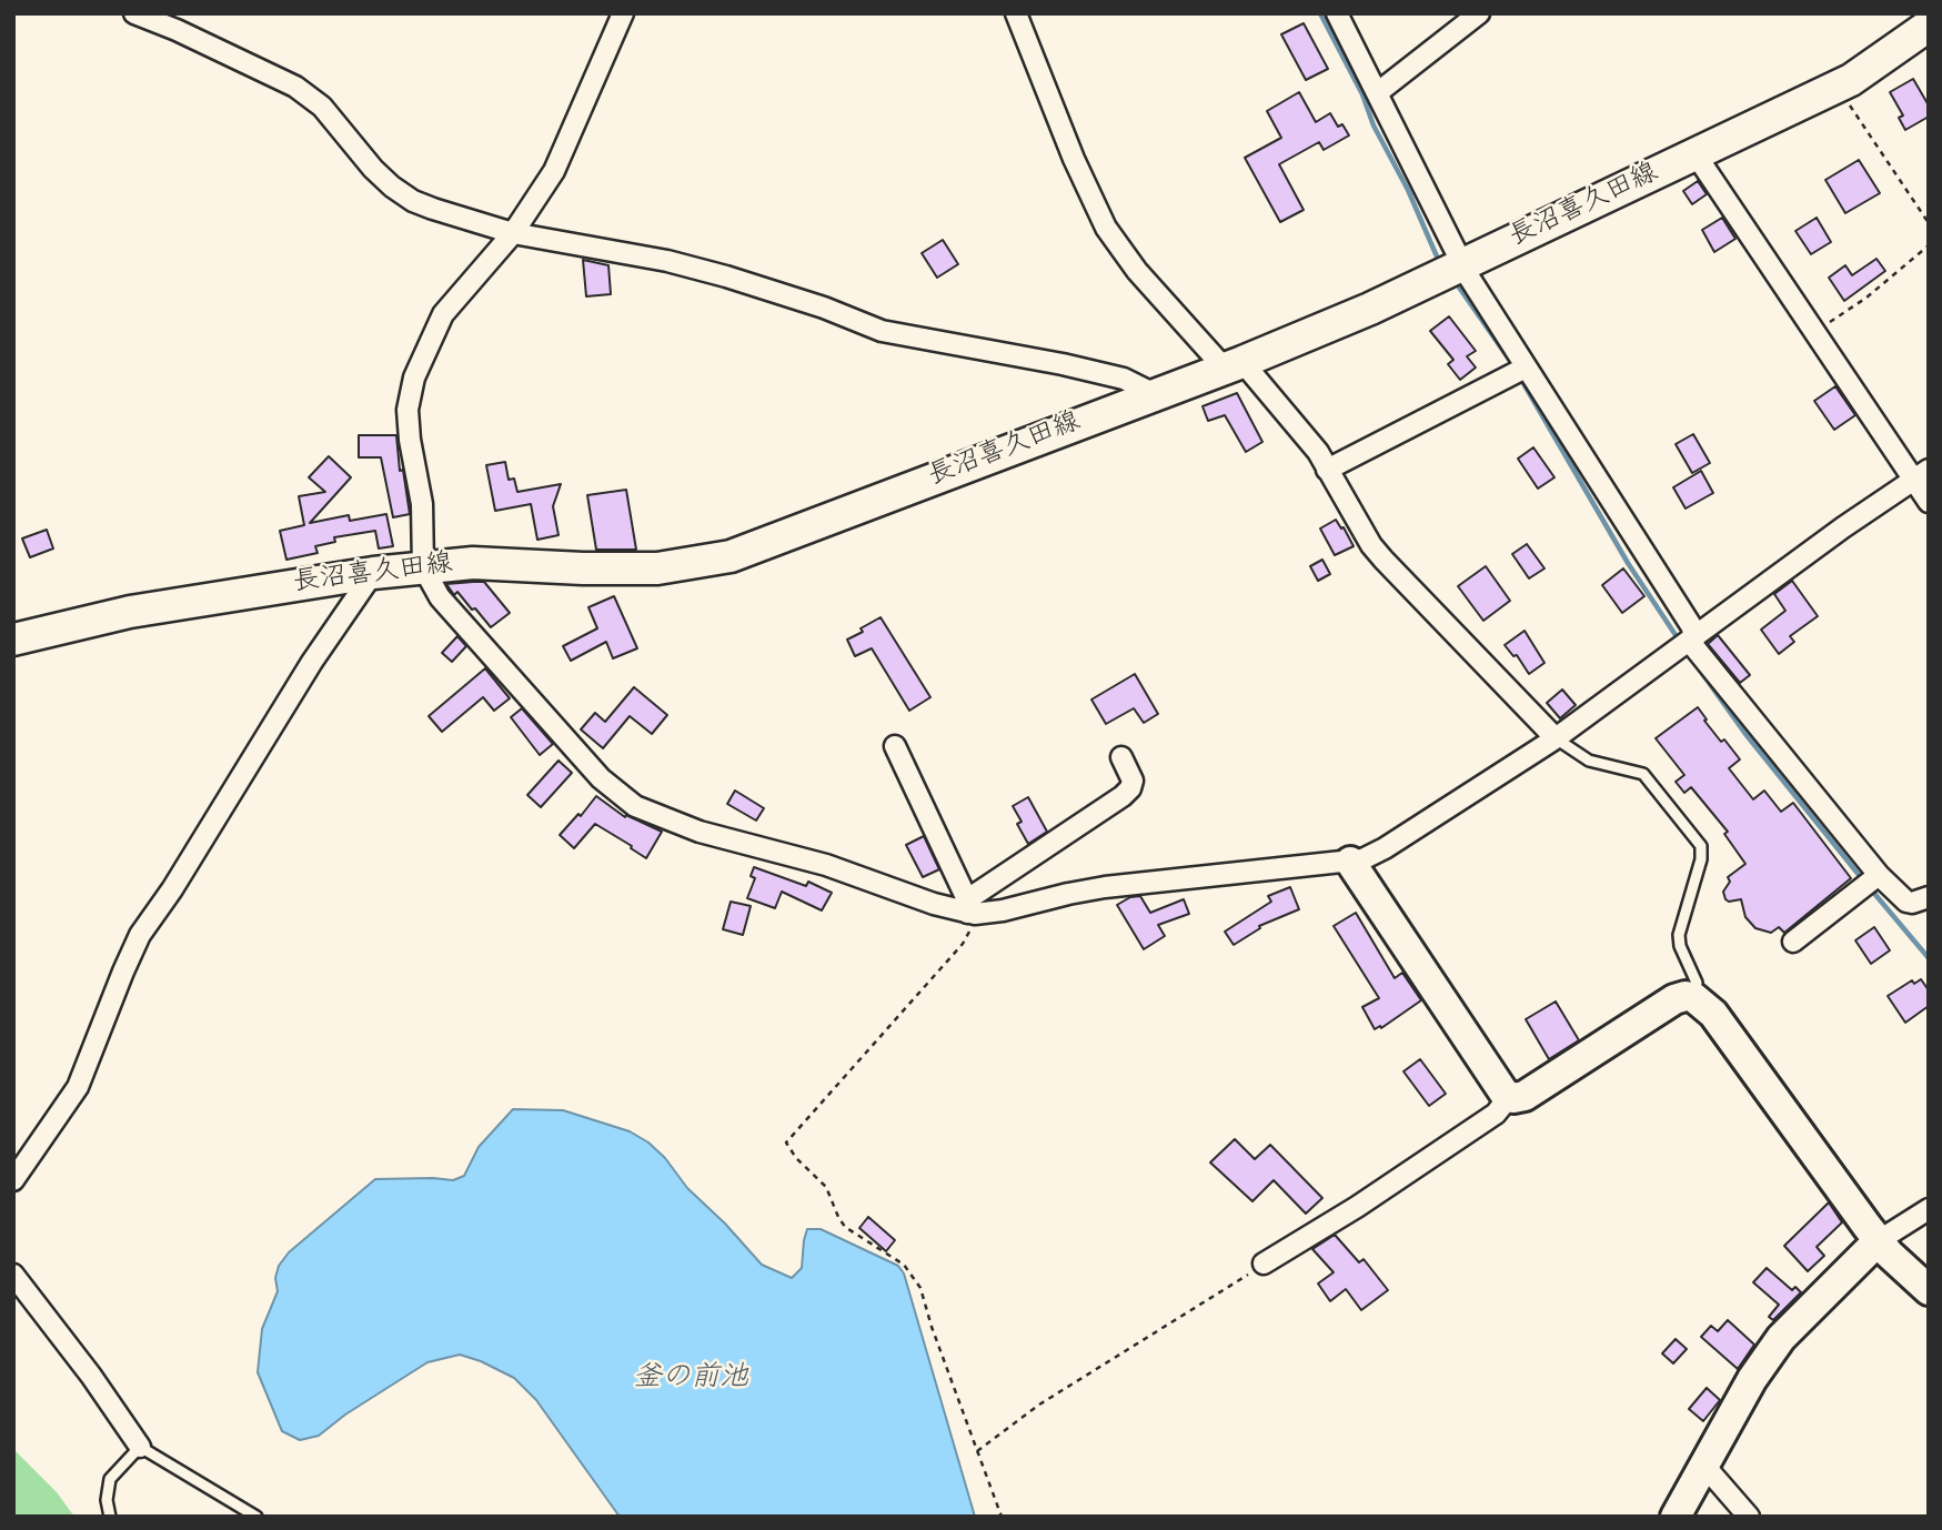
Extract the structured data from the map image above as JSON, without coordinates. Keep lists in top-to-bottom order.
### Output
{
  "streets": {
    "main road": ["長沼喜久田線"]
  },
  "water": ["釜の前池"]
}
